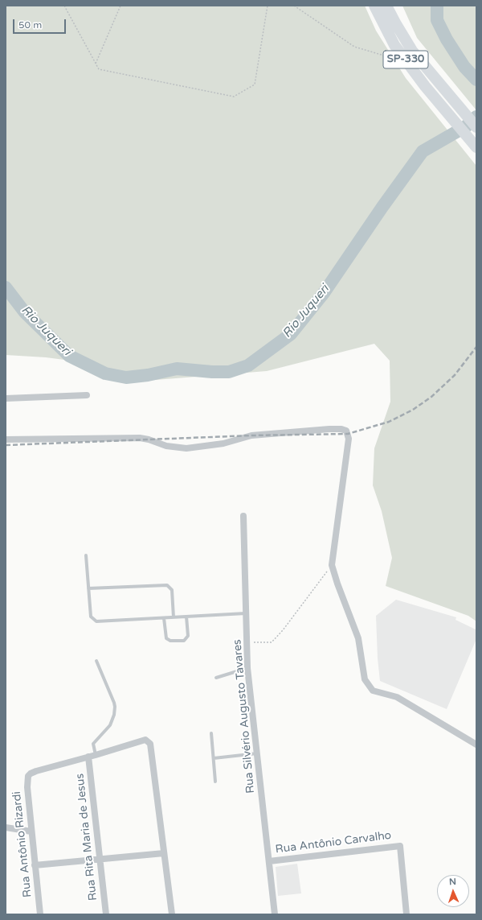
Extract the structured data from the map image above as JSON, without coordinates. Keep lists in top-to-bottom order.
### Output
{
  "streets": {
    "highway": ["SP-330"],
    "street": [
      "Rua Silvério Augusto Tavares",
      "Rua Rita Maria de Jesus",
      "Rua Antônio Carvalho",
      "Rua Antônio Rizardi"
    ]
  },
  "crossings": [
    ["Rua Silvério Augusto Tavares", "Rua Antônio Carvalho"],
    ["Rua Rita Maria de Jesus", "Rua Antônio Rizardi"]
  ],
  "water": ["Rio Juqueri"],
  "scale_bar": "50 m",
  "north": "top"
}
